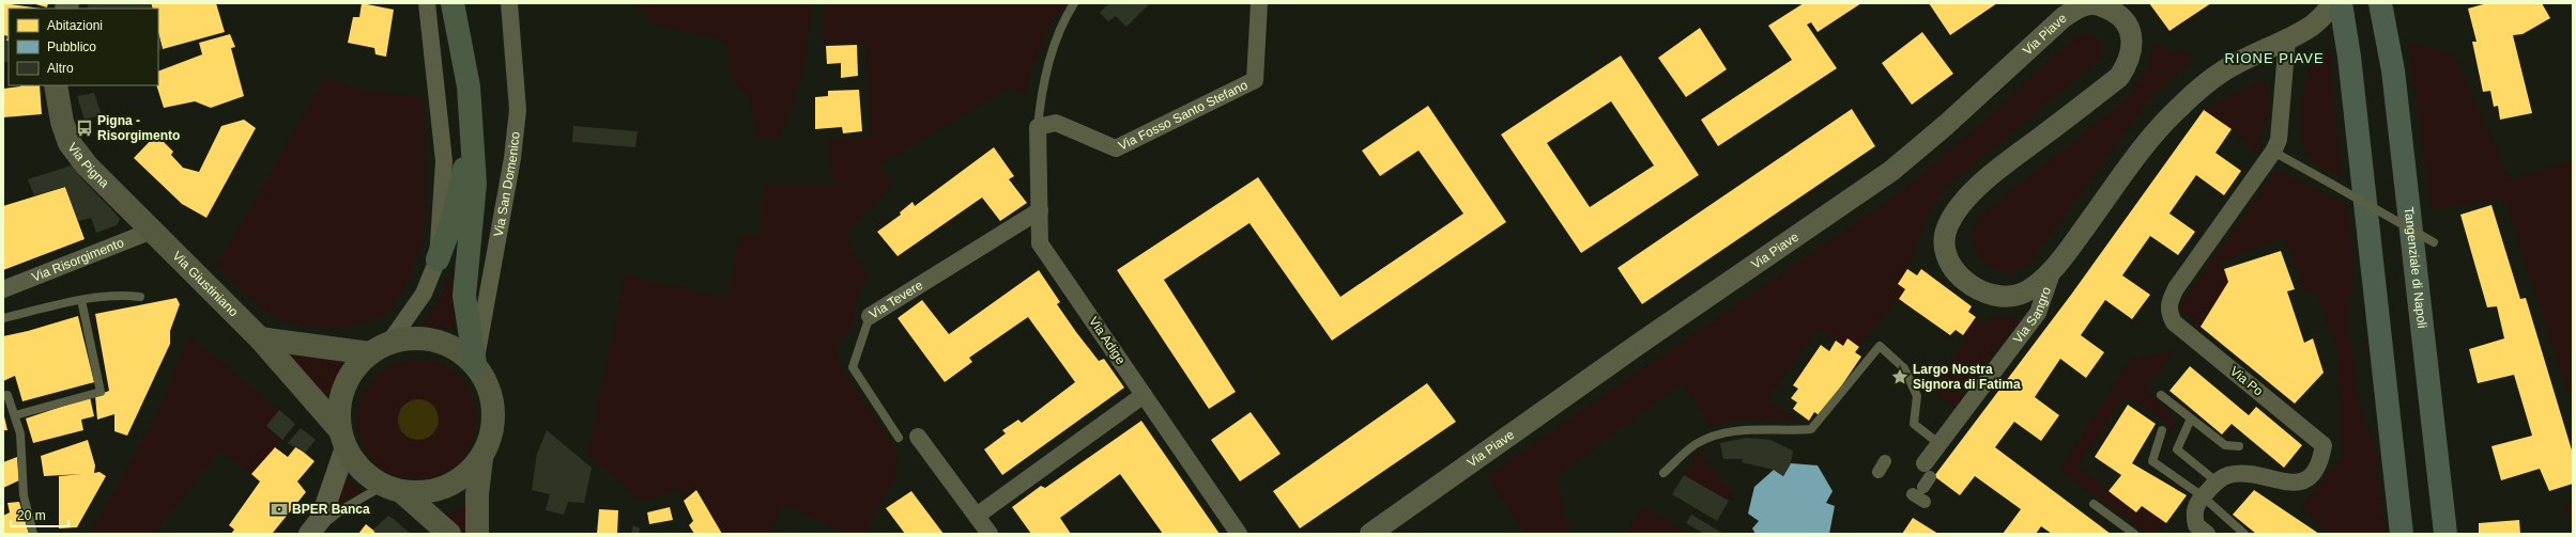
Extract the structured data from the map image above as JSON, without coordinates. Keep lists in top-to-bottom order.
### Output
{
  "streets": {
    "highway": ["Tangenziale di Napoli"],
    "main road": ["Via Pigna", "Via Giustiniano"],
    "street": [
      "Via Piave",
      "Via Fosso Santo Stefano",
      "Via San Domenico",
      "Via Risorgimento",
      "Via Tevere",
      "Via Sangro",
      "Via Adige",
      "Via Po"
    ]
  },
  "crossings": [
    ["Via Piave", "Via Sangro"],
    ["Via Piave", "Via Po"],
    ["Via Fosso Santo Stefano", "Via Adige"],
    ["Via Pigna", "Via Risorgimento"],
    ["Via Pigna", "Via Giustiniano"],
    ["Via Risorgimento", "Via Giustiniano"],
    ["Via Tevere", "Via Adige"]
  ],
  "districts": ["RIONE PIAVE"],
  "places": {
    "bus stop": ["Pigna - Risorgimento"],
    "place": ["Largo Nostra Signora di Fatima"],
    "bank": ["BPER Banca"]
  },
  "legend": ["Abitazioni", "Pubblico", "Altro"],
  "scale_bar": "20 m"
}
